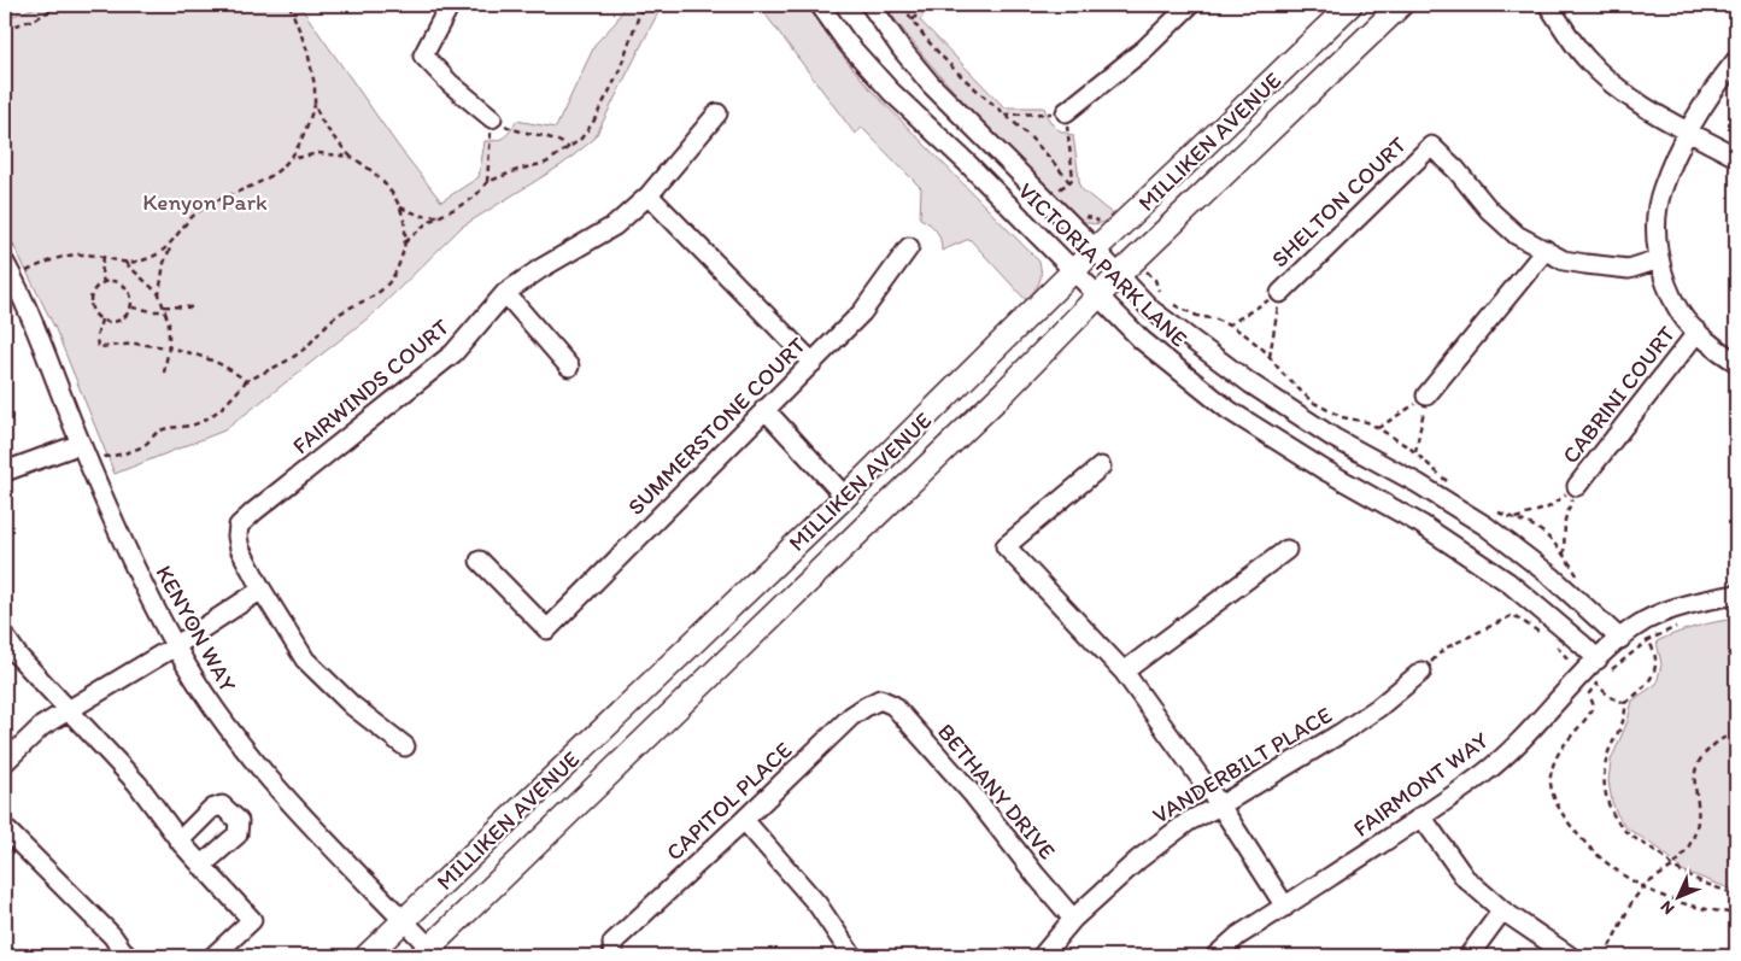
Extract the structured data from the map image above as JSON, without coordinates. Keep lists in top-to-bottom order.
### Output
{
  "streets": {
    "main road": ["MILLIKEN AVENUE"],
    "street": [
      "SHELTON COURT",
      "VICTORIA PARK LANE",
      "FAIRWINDS COURT",
      "CABRINI COURT",
      "SUMMERSTONE COURT",
      "KENYON WAY",
      "VANDERBILT PLACE",
      "FAIRMONT WAY",
      "BETHANY DRIVE",
      "CAPITOL PLACE"
    ]
  },
  "crossings": [
    ["MILLIKEN AVENUE", "VICTORIA PARK LANE"],
    ["MILLIKEN AVENUE", "KENYON WAY"],
    ["VICTORIA PARK LANE", "FAIRMONT WAY"],
    ["VANDERBILT PLACE", "BETHANY DRIVE"],
    ["BETHANY DRIVE", "CAPITOL PLACE"]
  ],
  "parks": ["Kenyon Park"],
  "north": "bottom left"
}
